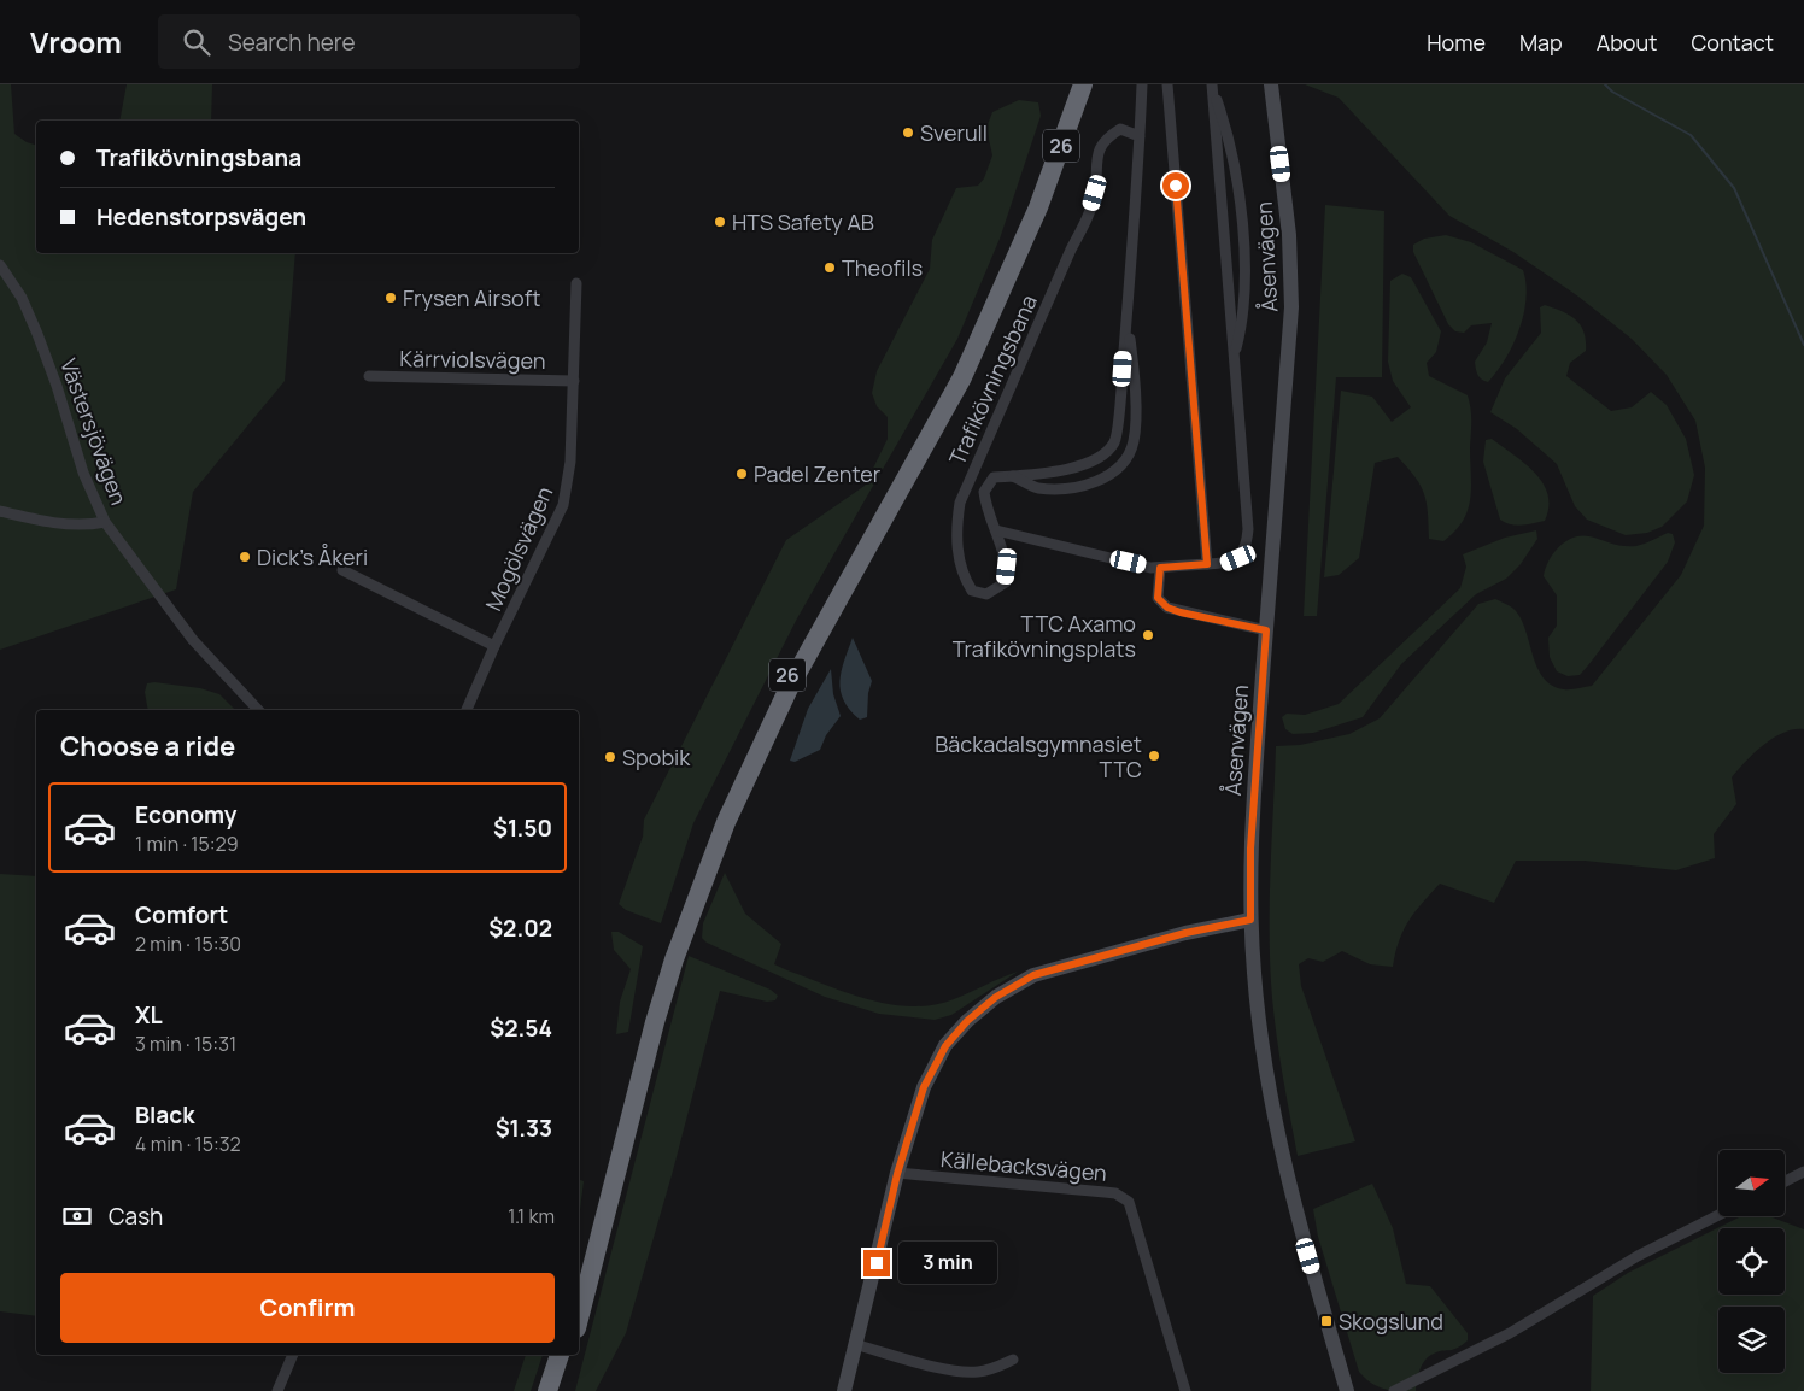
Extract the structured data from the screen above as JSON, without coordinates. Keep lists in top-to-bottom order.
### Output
{
  "streets": {
    "highway": ["26"],
    "street": [
      "Åsenvägen",
      "Kärrviolsvägen",
      "Trafikövningsbana",
      "Västersjövägen",
      "Mogölsvägen",
      "Källebacksvägen"
    ]
  },
  "crossings": [
    ["Kärrviolsvägen", "Mogölsvägen"]
  ],
  "places": {
    "other": [
      "Sverull",
      "HTS Safety AB",
      "Theofils",
      "Frysen Airsoft",
      "Padel Zenter",
      "Dick's Åkeri",
      "TTC Axamo Trafikövningsplats",
      "Bäckadalsgymnasiet TTC",
      "Spobik"
    ],
    "transit": ["Skogslund"]
  },
  "north": "right",
  "page": {
    "header": "Vroom",
    "search": "Search here",
    "nav": [
      "Home",
      "Map",
      "About",
      "Contact"
    ],
    "banner": ["Trafikövningsbana", "Hedenstorpsvägen"],
    "heading": "Choose a ride",
    "list": [
      {
        "name": "Economy",
        "note": "1 min · 15:29",
        "value": "$1.50"
      },
      {
        "name": "Comfort",
        "note": "2 min · 15:30",
        "value": "$2.02"
      },
      {
        "name": "XL",
        "note": "3 min · 15:31",
        "value": "$2.54"
      },
      {
        "name": "Black",
        "note": "4 min · 15:32",
        "value": "$1.33"
      }
    ],
    "pay": ["Cash", "1.1 km"],
    "bubble": "3 min",
    "buttons": "Confirm"
  }
}
